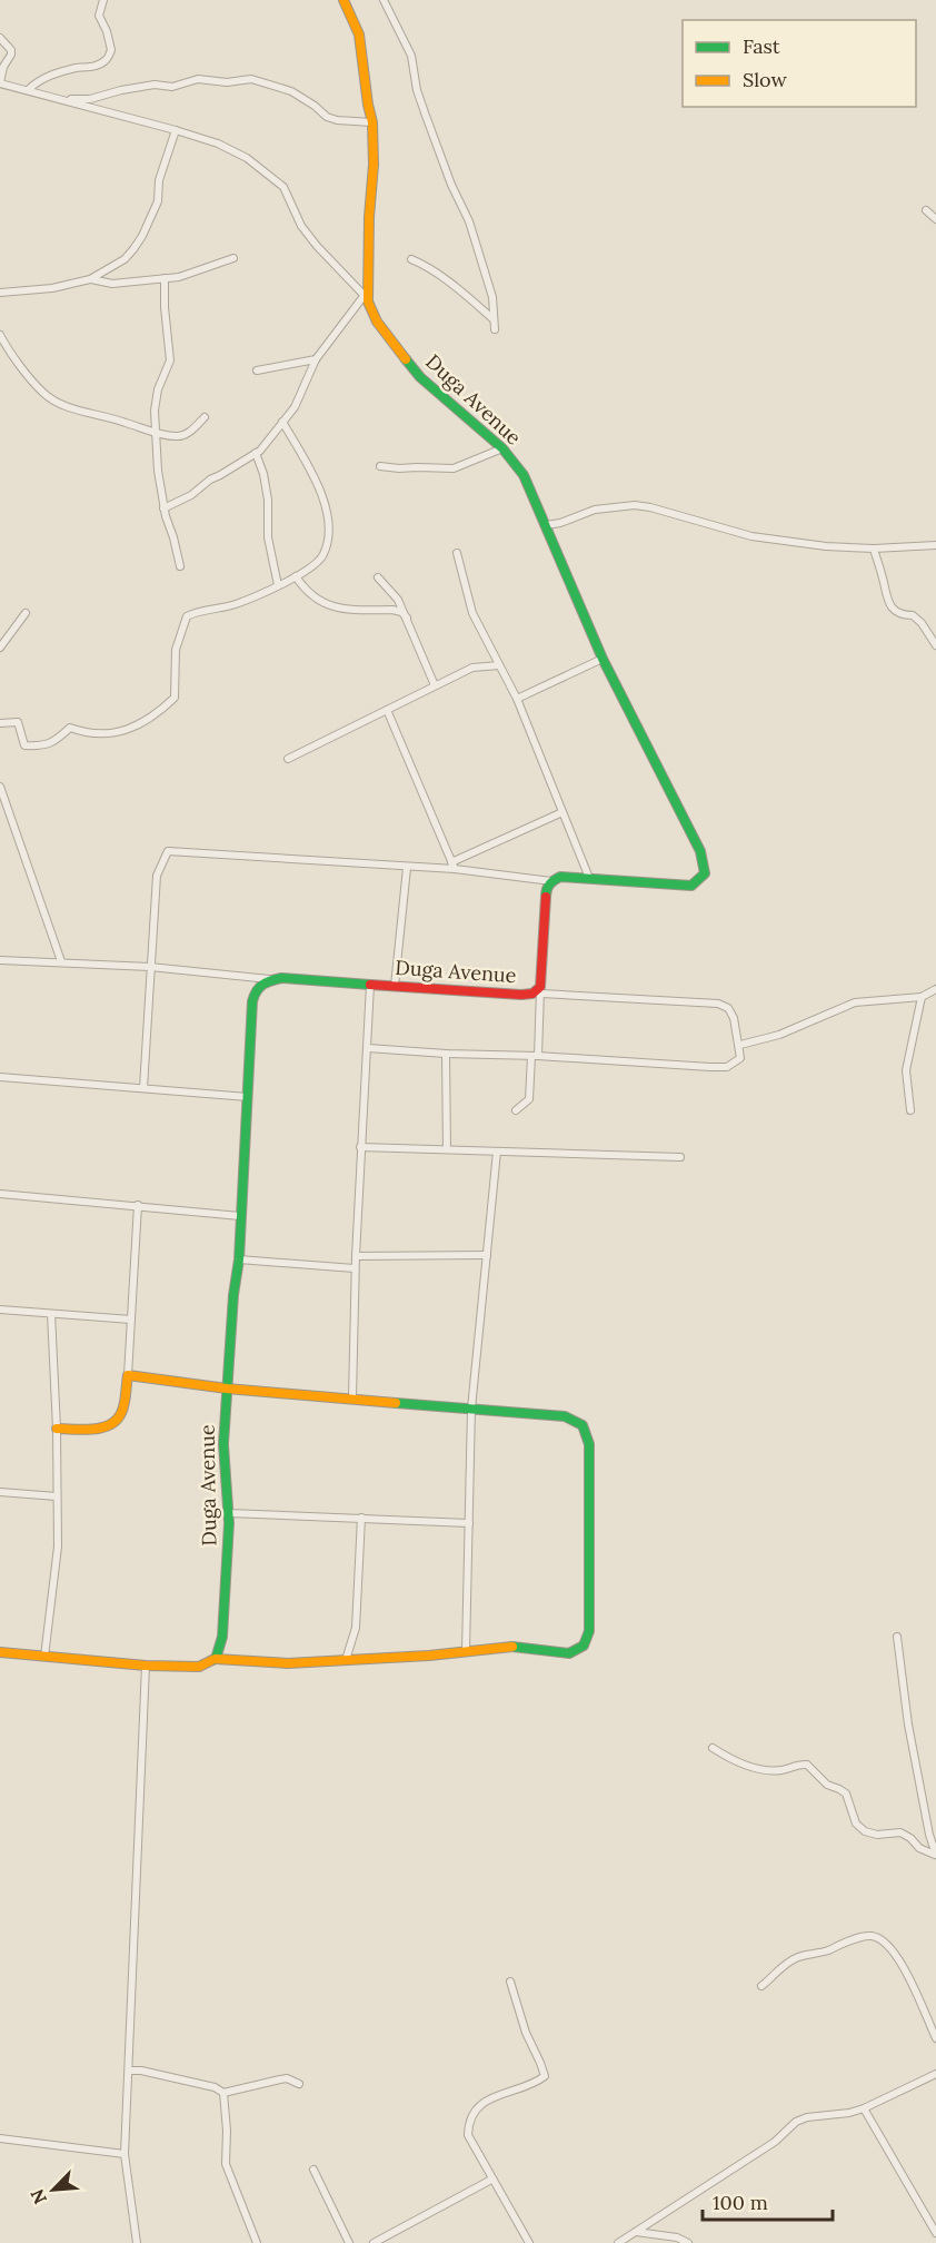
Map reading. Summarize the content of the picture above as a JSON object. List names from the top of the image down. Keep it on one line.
{"streets":{"street":["Duga Avenue"]},"legend":["Fast","Slow"],"scale_bar":"100 m","north":"bottom left"}
